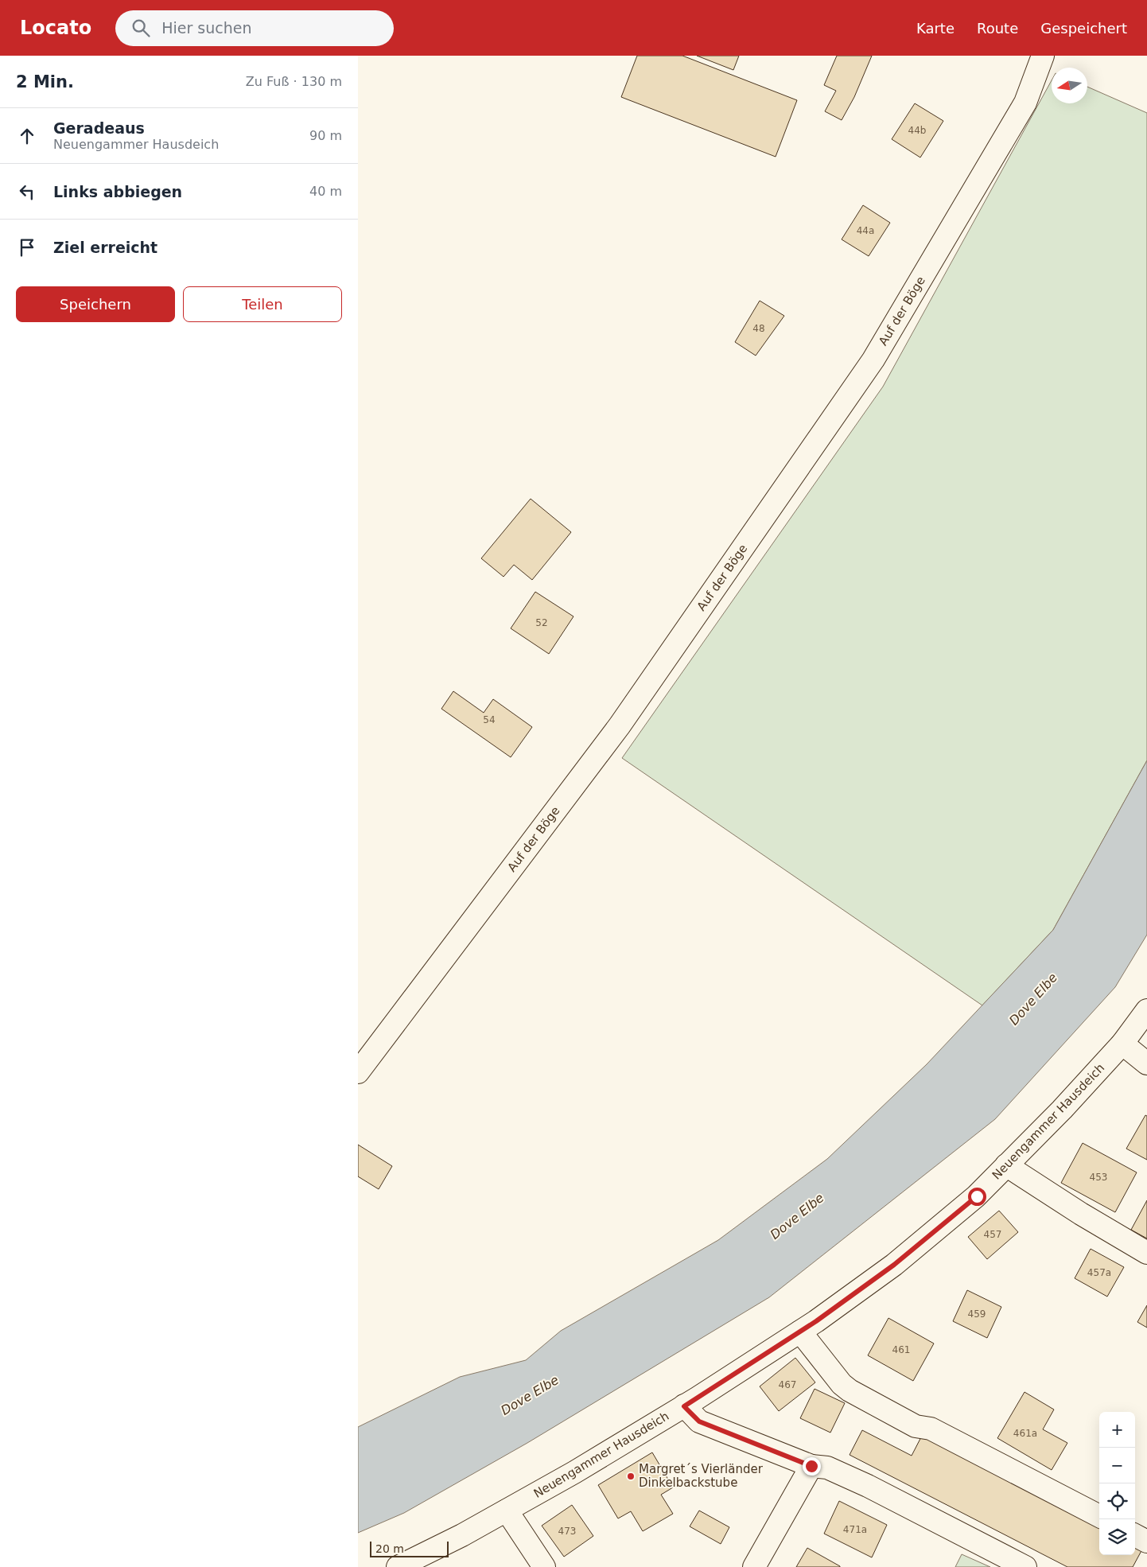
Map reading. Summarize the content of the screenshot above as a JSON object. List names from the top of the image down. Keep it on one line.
{"streets":{"street":["Auf der Böge","Neuengammer Hausdeich"]},"water":["Dove Elbe"],"places":["Margret´s Vierländer Dinkelbackstube"],"house_numbers":["44b","44a","48","52","54","453","457","457a","459","461","467","461a","471a","473"],"scale_bar":"20 m","north":"left","page":{"header":"Locato","search":"Hier suchen","nav":["Karte","Route","Gespeichert"],"heading":["2 Min.","Zu Fuß · 130 m"],"list":[["Geradeaus","Neuengammer Hausdeich","90 m"],["Links abbiegen","40 m"],"Ziel erreicht"],"buttons":["Speichern","Teilen"],"map_buttons":["+","−"],"scale":"20 m"}}
